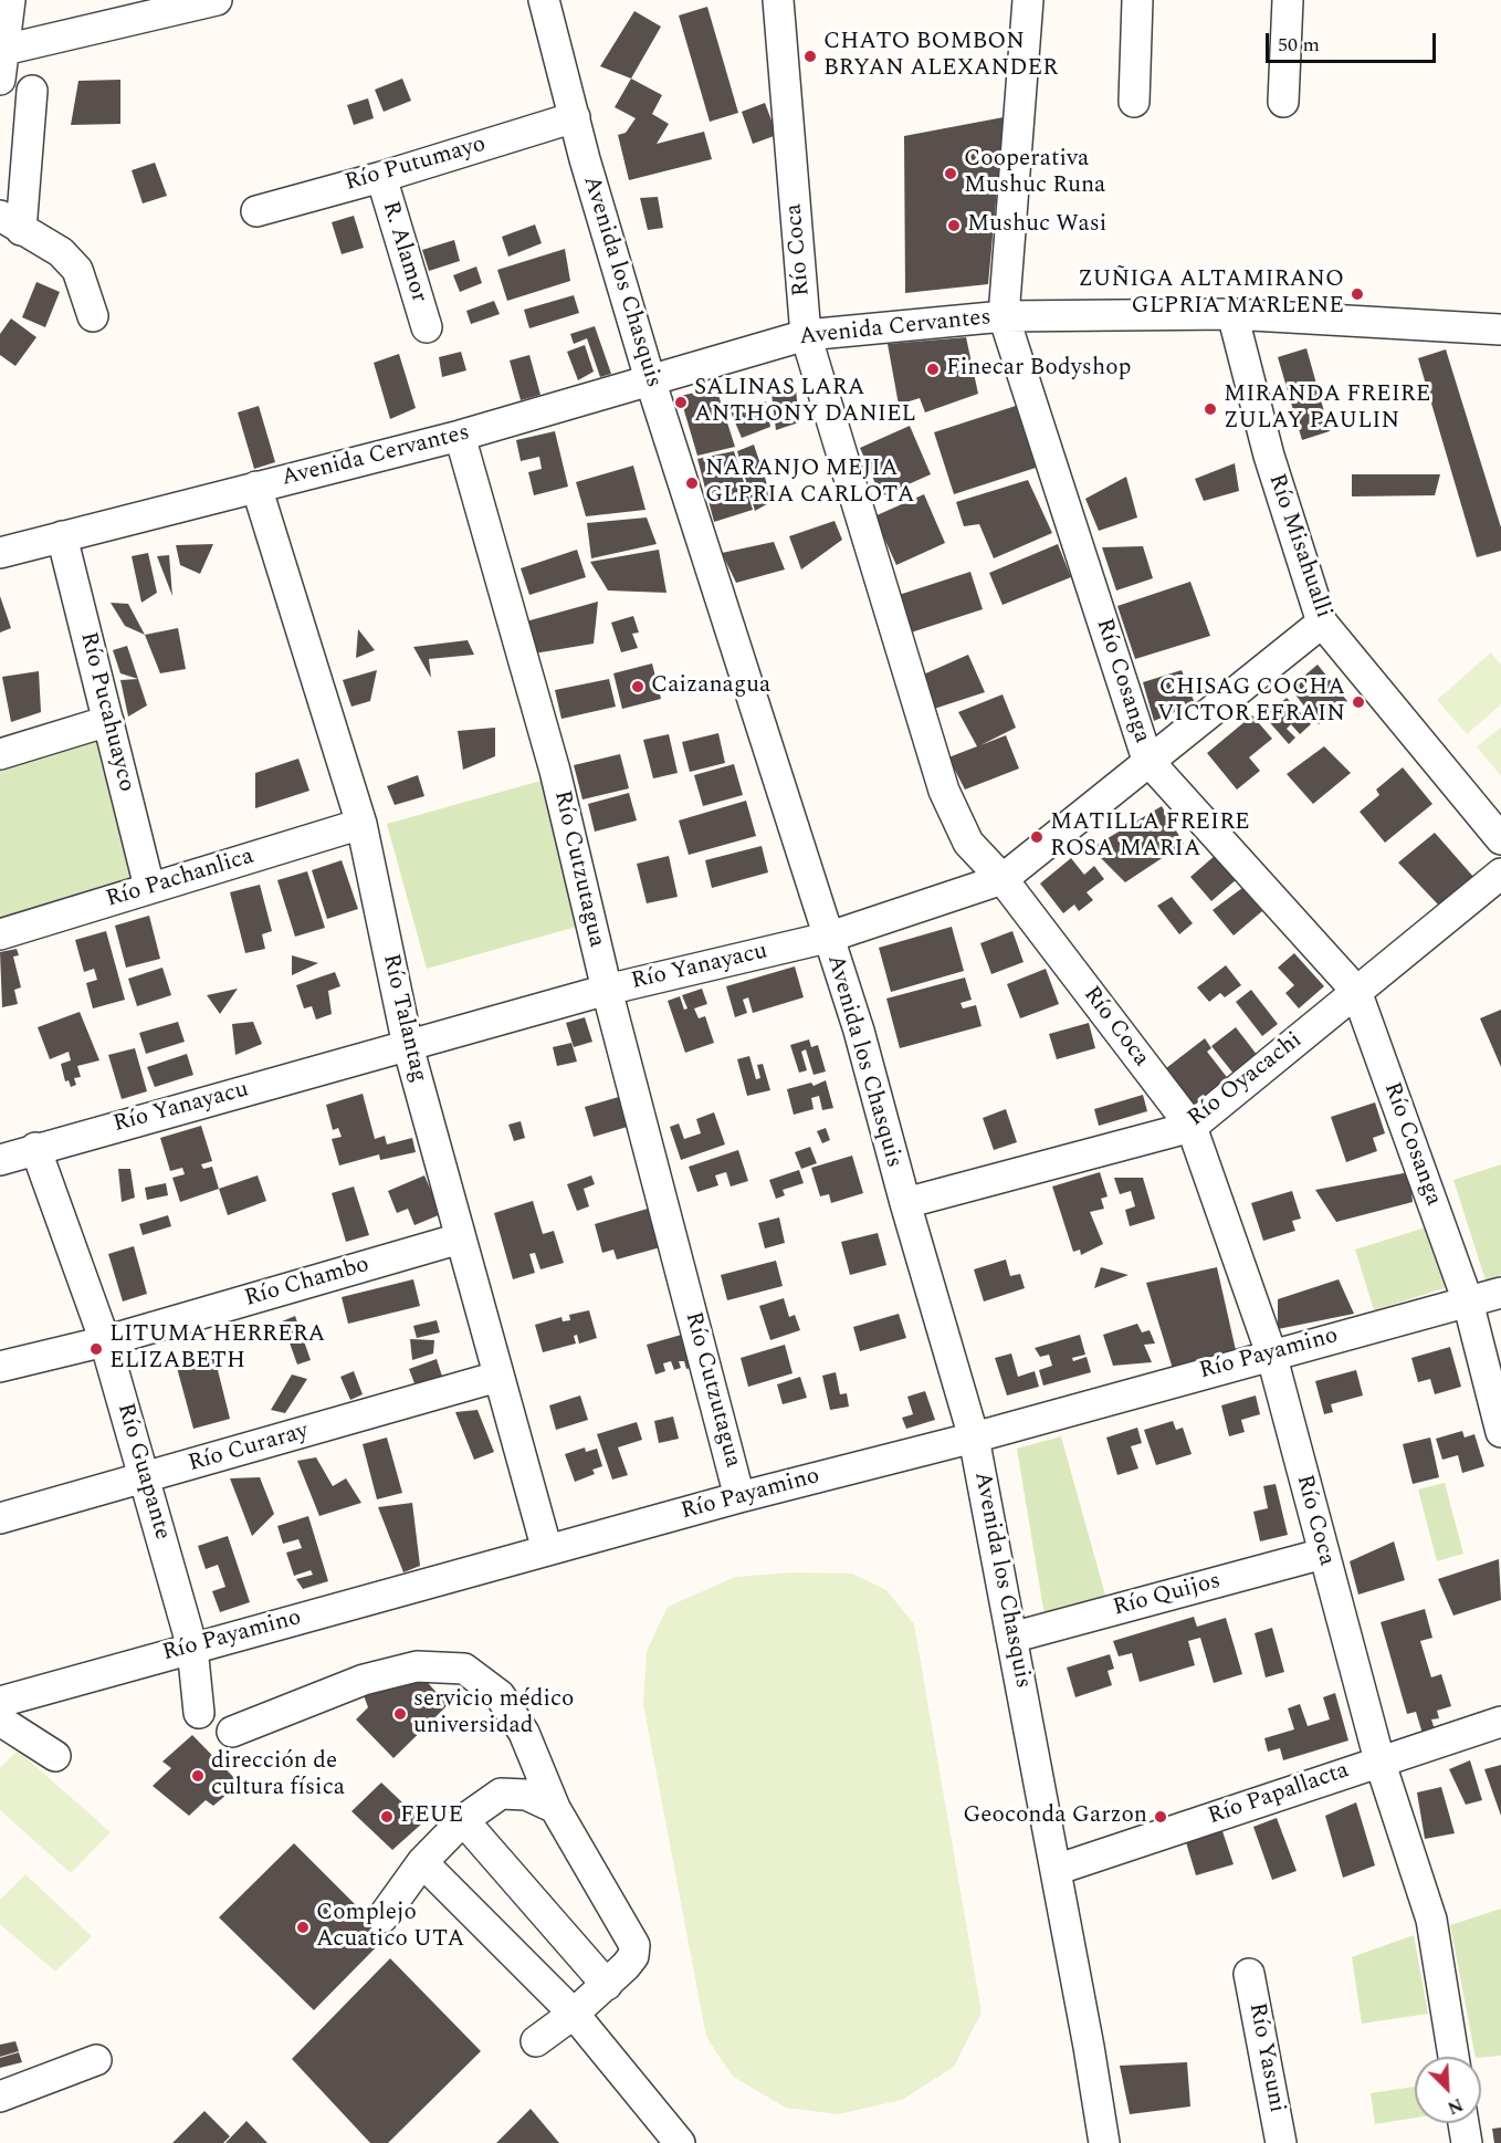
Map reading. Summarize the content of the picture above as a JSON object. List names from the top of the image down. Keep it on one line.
{"streets":{"street":["Río Putumayo","Río Coca","R. Alamor","Avenida los Chasquis","Avenida Cervantes","Río Misahualli","Río Cosanga","Río Pucahuayco","Río Cutzutagua","Río Pachanlica","Río Yanayacu","Río Talantag","Río Oyacachi","Río Chambo","Río Payamino","Río Curaray","Río Guapante","Río Quijos","Río Papallacta","Río Yasuni"]},"crossings":[["Río Putumayo","R. Alamor"],["Río Putumayo","Avenida los Chasquis"],["Río Coca","Avenida Cervantes"],["Río Coca","Río Yanayacu"],["Río Coca","Río Oyacachi"],["Río Coca","Río Payamino"],["Río Coca","Río Quijos"],["Río Coca","Río Papallacta"],["Avenida los Chasquis","Avenida Cervantes"],["Avenida los Chasquis","Río Yanayacu"],["Avenida los Chasquis","Río Oyacachi"],["Avenida los Chasquis","Río Payamino"],["Avenida los Chasquis","Río Quijos"],["Avenida los Chasquis","Río Papallacta"],["Avenida Cervantes","Río Misahualli"],["Avenida Cervantes","Río Cosanga"],["Avenida Cervantes","Río Pucahuayco"],["Avenida Cervantes","Río Cutzutagua"],["Avenida Cervantes","Río Talantag"],["Río Misahualli","Río Yanayacu"],["Río Cosanga","Río Yanayacu"],["Río Cosanga","Río Oyacachi"],["Río Cosanga","Río Payamino"],["Río Pucahuayco","Río Pachanlica"],["Río Cutzutagua","Río Yanayacu"],["Río Cutzutagua","Río Payamino"],["Río Pachanlica","Río Talantag"],["Río Yanayacu","Río Talantag"],["Río Yanayacu","Río Guapante"],["Río Talantag","Río Chambo"],["Río Talantag","Río Payamino"],["Río Talantag","Río Curaray"],["Río Chambo","Río Guapante"],["Río Payamino","Río Guapante"],["Río Curaray","Río Guapante"]],"places":["CHATO BOMBON BRYAN ALEXANDER","Cooperativa Mushuc Runa","Mushuc Wasi","ZUÑIGA ALTAMIRANO GLPRIA MARLENE","Finecar Bodyshop","SALINAS LARA ANTHONY DANIEL","MIRANDA FREIRE ZULAY PAULIN","NARANJO MEJIA GLPRIA CARLOTA","Caizanagua","CHISAG COCHA VICTOR EFRAIN","MATILLA FREIRE ROSA MARIA","LITUMA HERRERA ELIZABETH","servicio médico universidad","dirección de cultura física","FEUE","Geoconda Garzon","Complejo Acuatico UTA"],"scale_bar":"50 m","north":"bottom right"}
